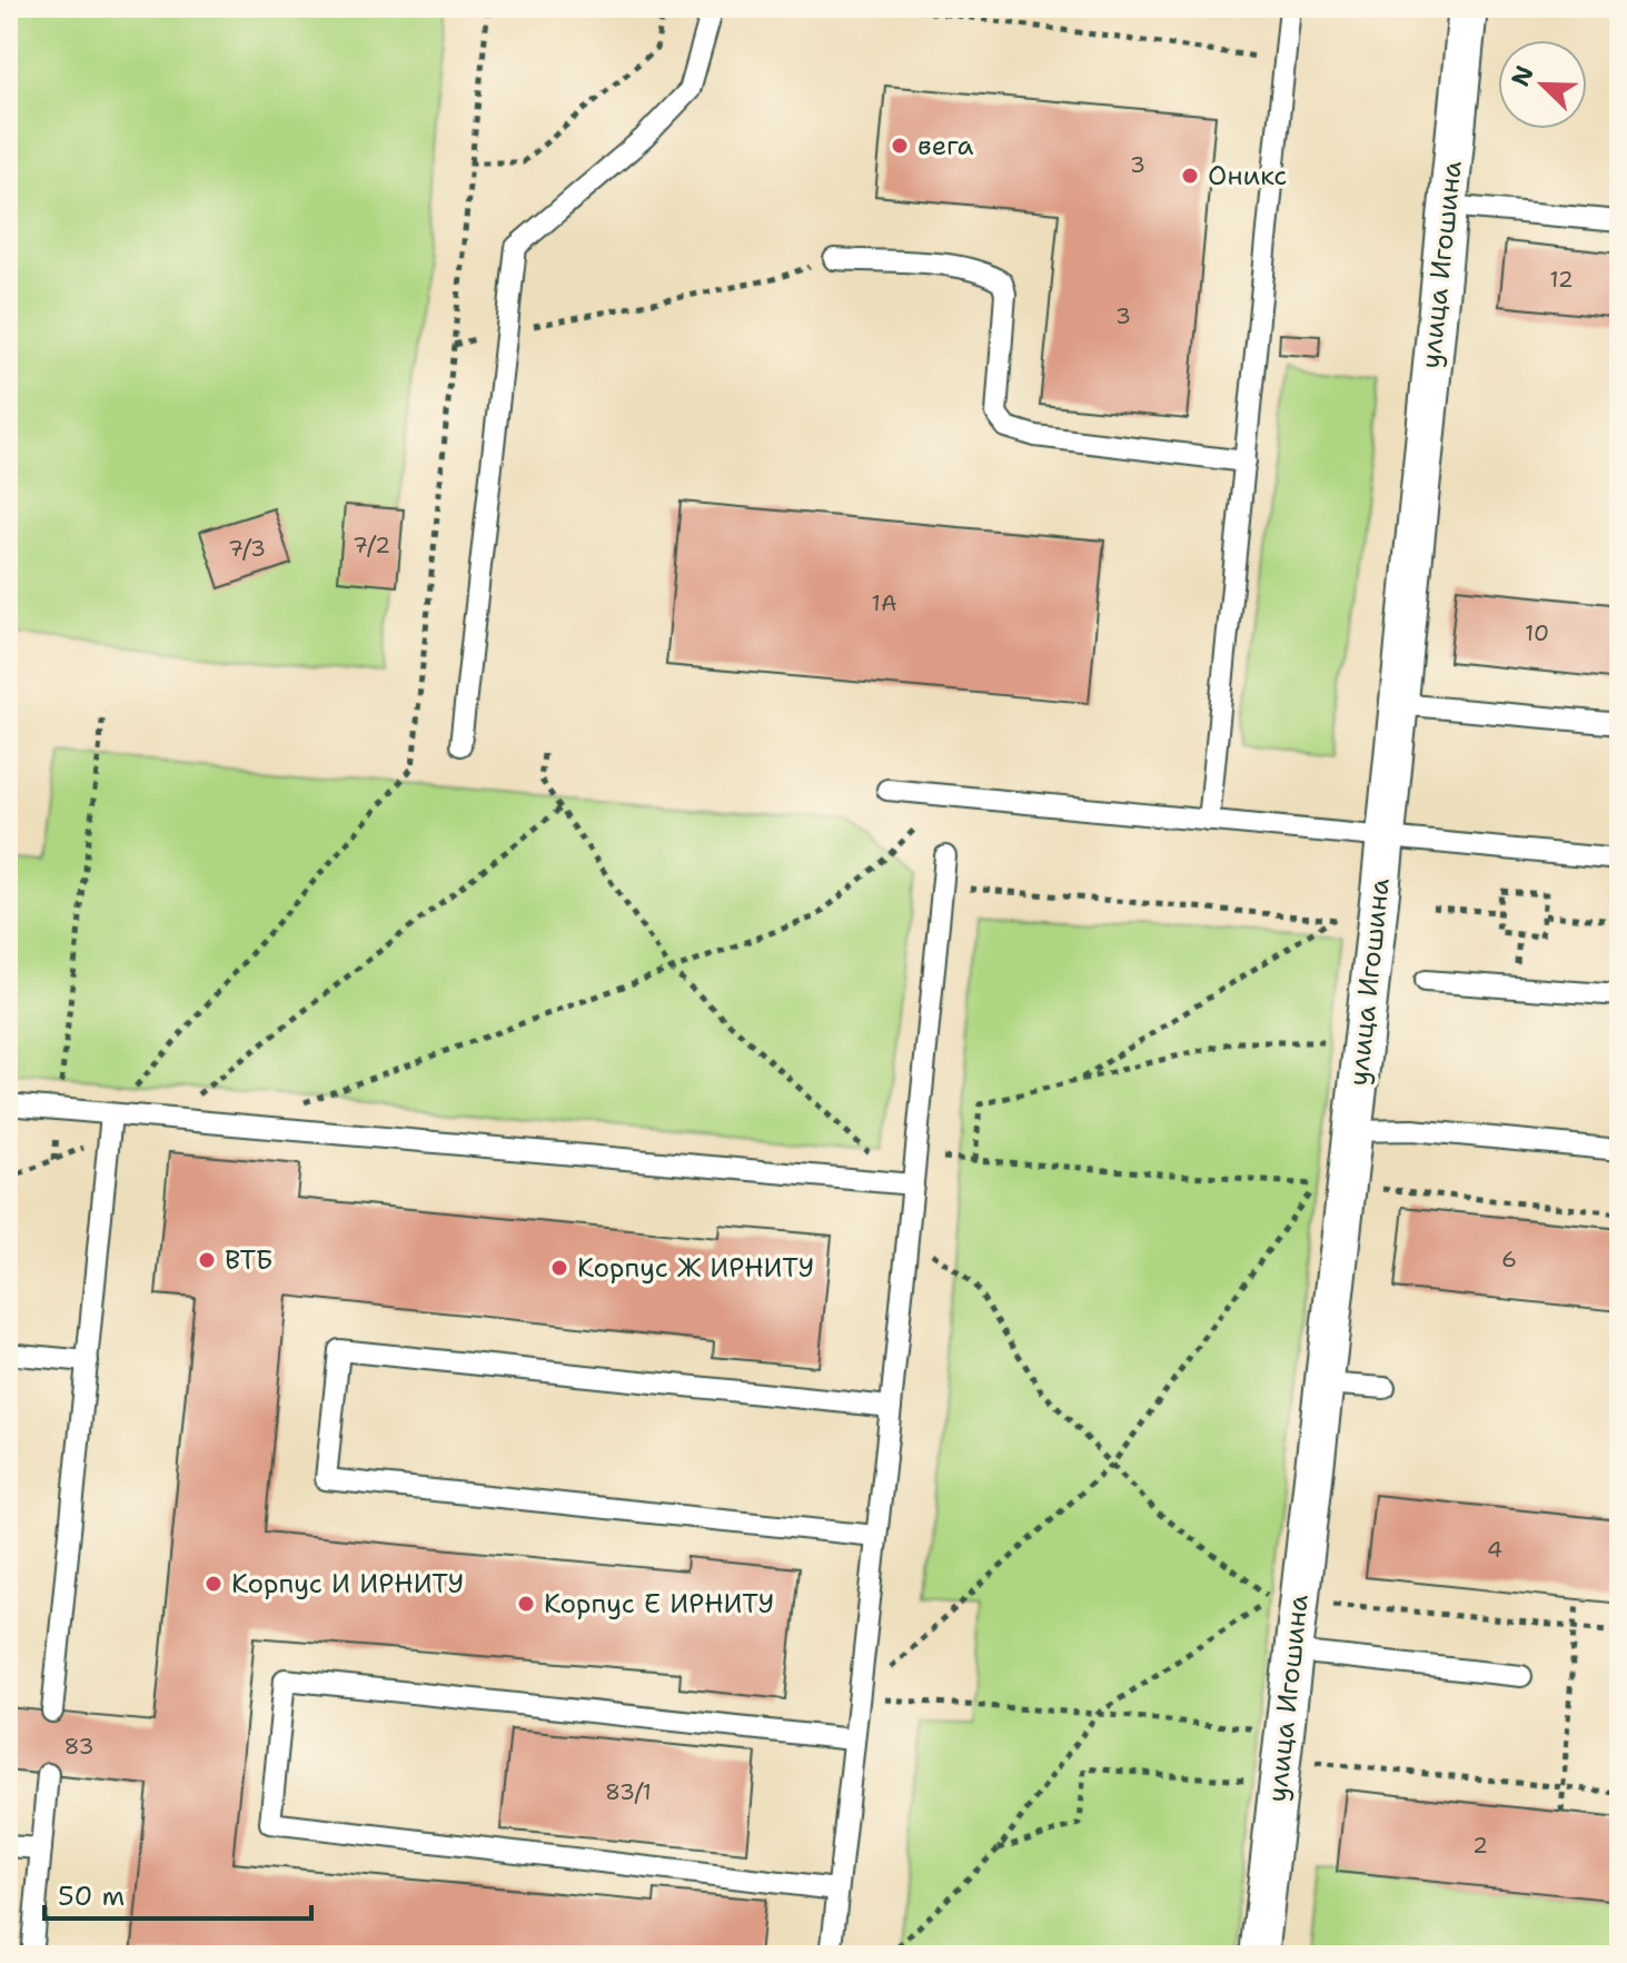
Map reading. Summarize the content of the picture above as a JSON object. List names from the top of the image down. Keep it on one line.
{"streets":{"street":["улица Игошина"]},"places":["вега","Оникс","ВТБ","Корпус Ж ИРНИТУ","Корпус И ИРНИТУ","Корпус Е ИРНИТУ"],"house_numbers":["3","12","3","7/2","7/3","1А","10","6","4","83","83/1","2"],"scale_bar":"50 m","north":"top left"}
